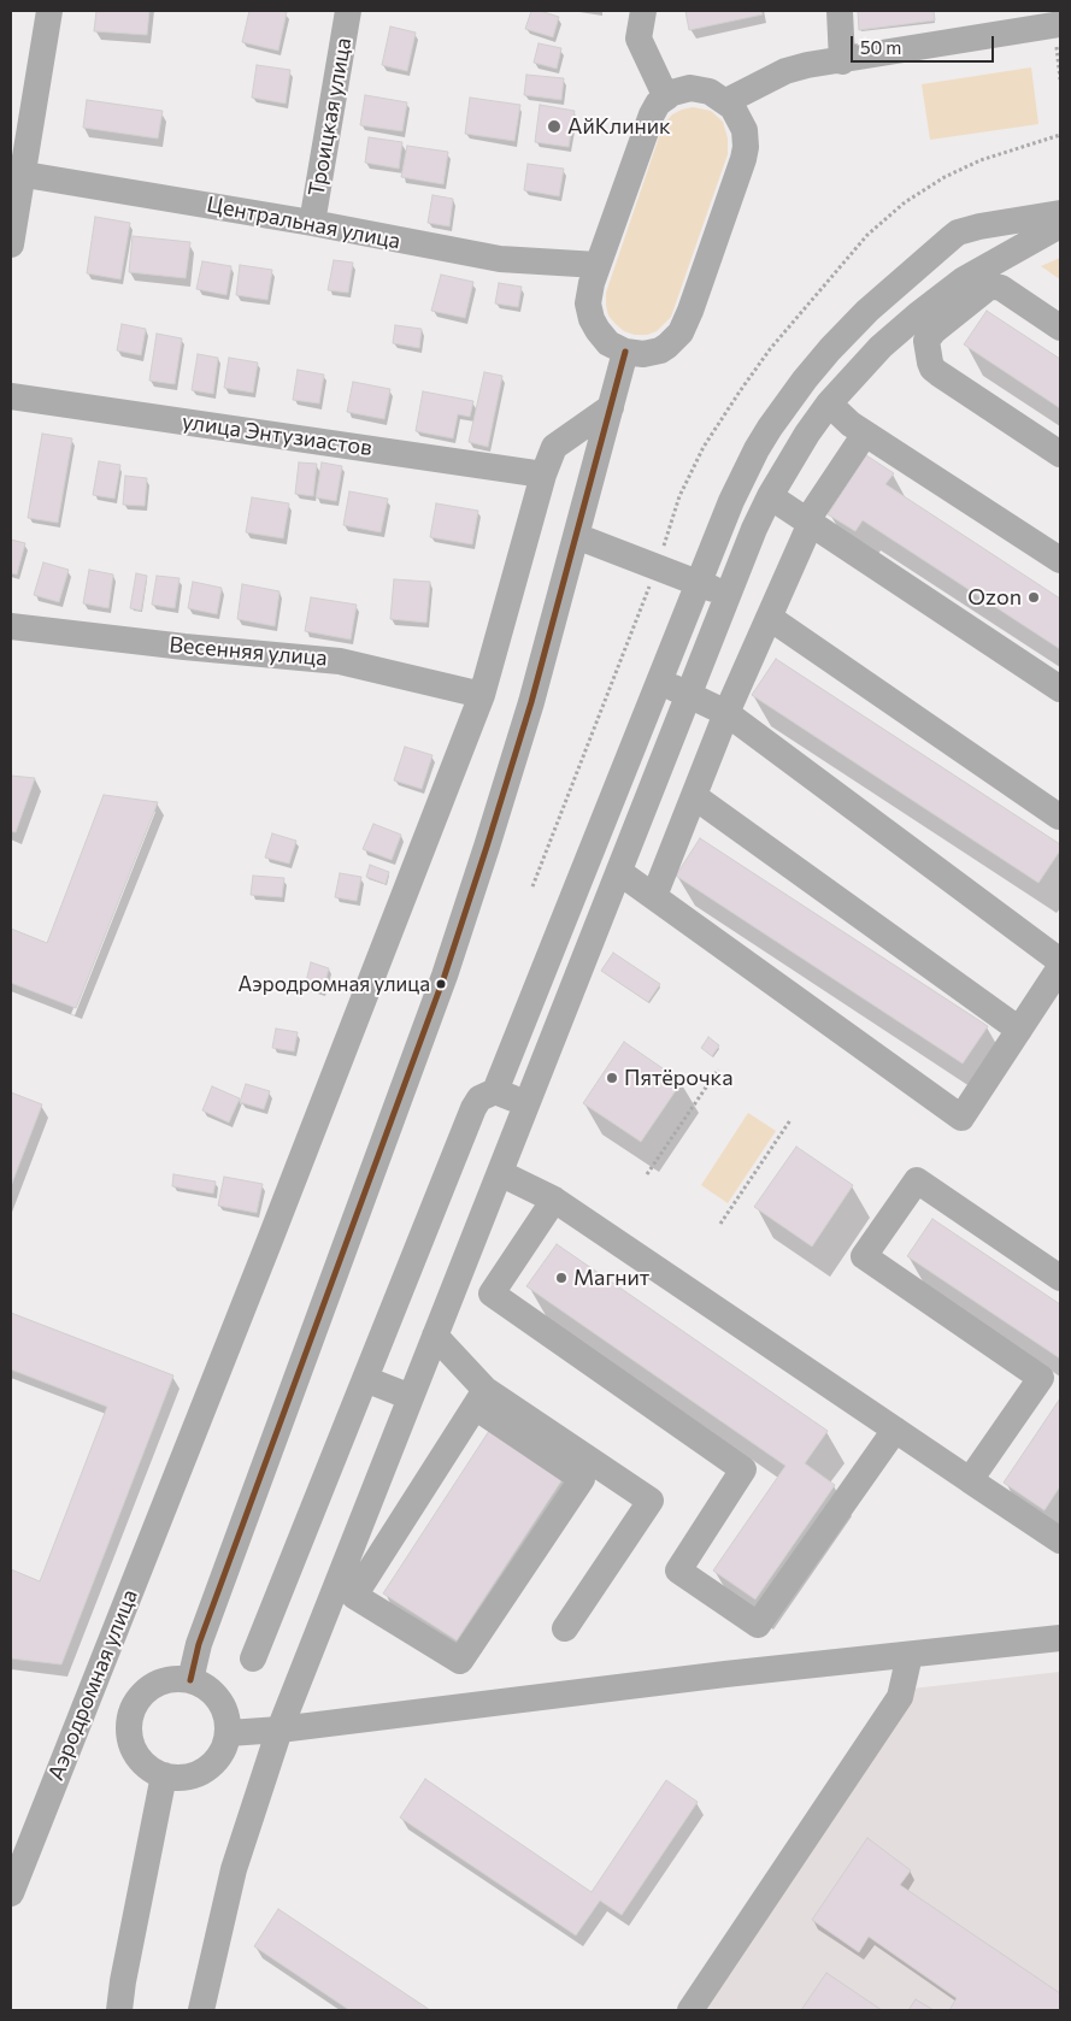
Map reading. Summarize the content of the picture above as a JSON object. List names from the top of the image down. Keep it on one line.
{"streets":{"street":["Троицкая улица","Центральная улица","улица Энтузиастов","Весенняя улица","Аэродромная улица"]},"crossings":[["Троицкая улица","Центральная улица"],["Весенняя улица","Аэродромная улица"]],"places":["АйКлиник","Ozon","Аэродромная улица","Пятёрочка","Магнит"],"scale_bar":"50 m"}
